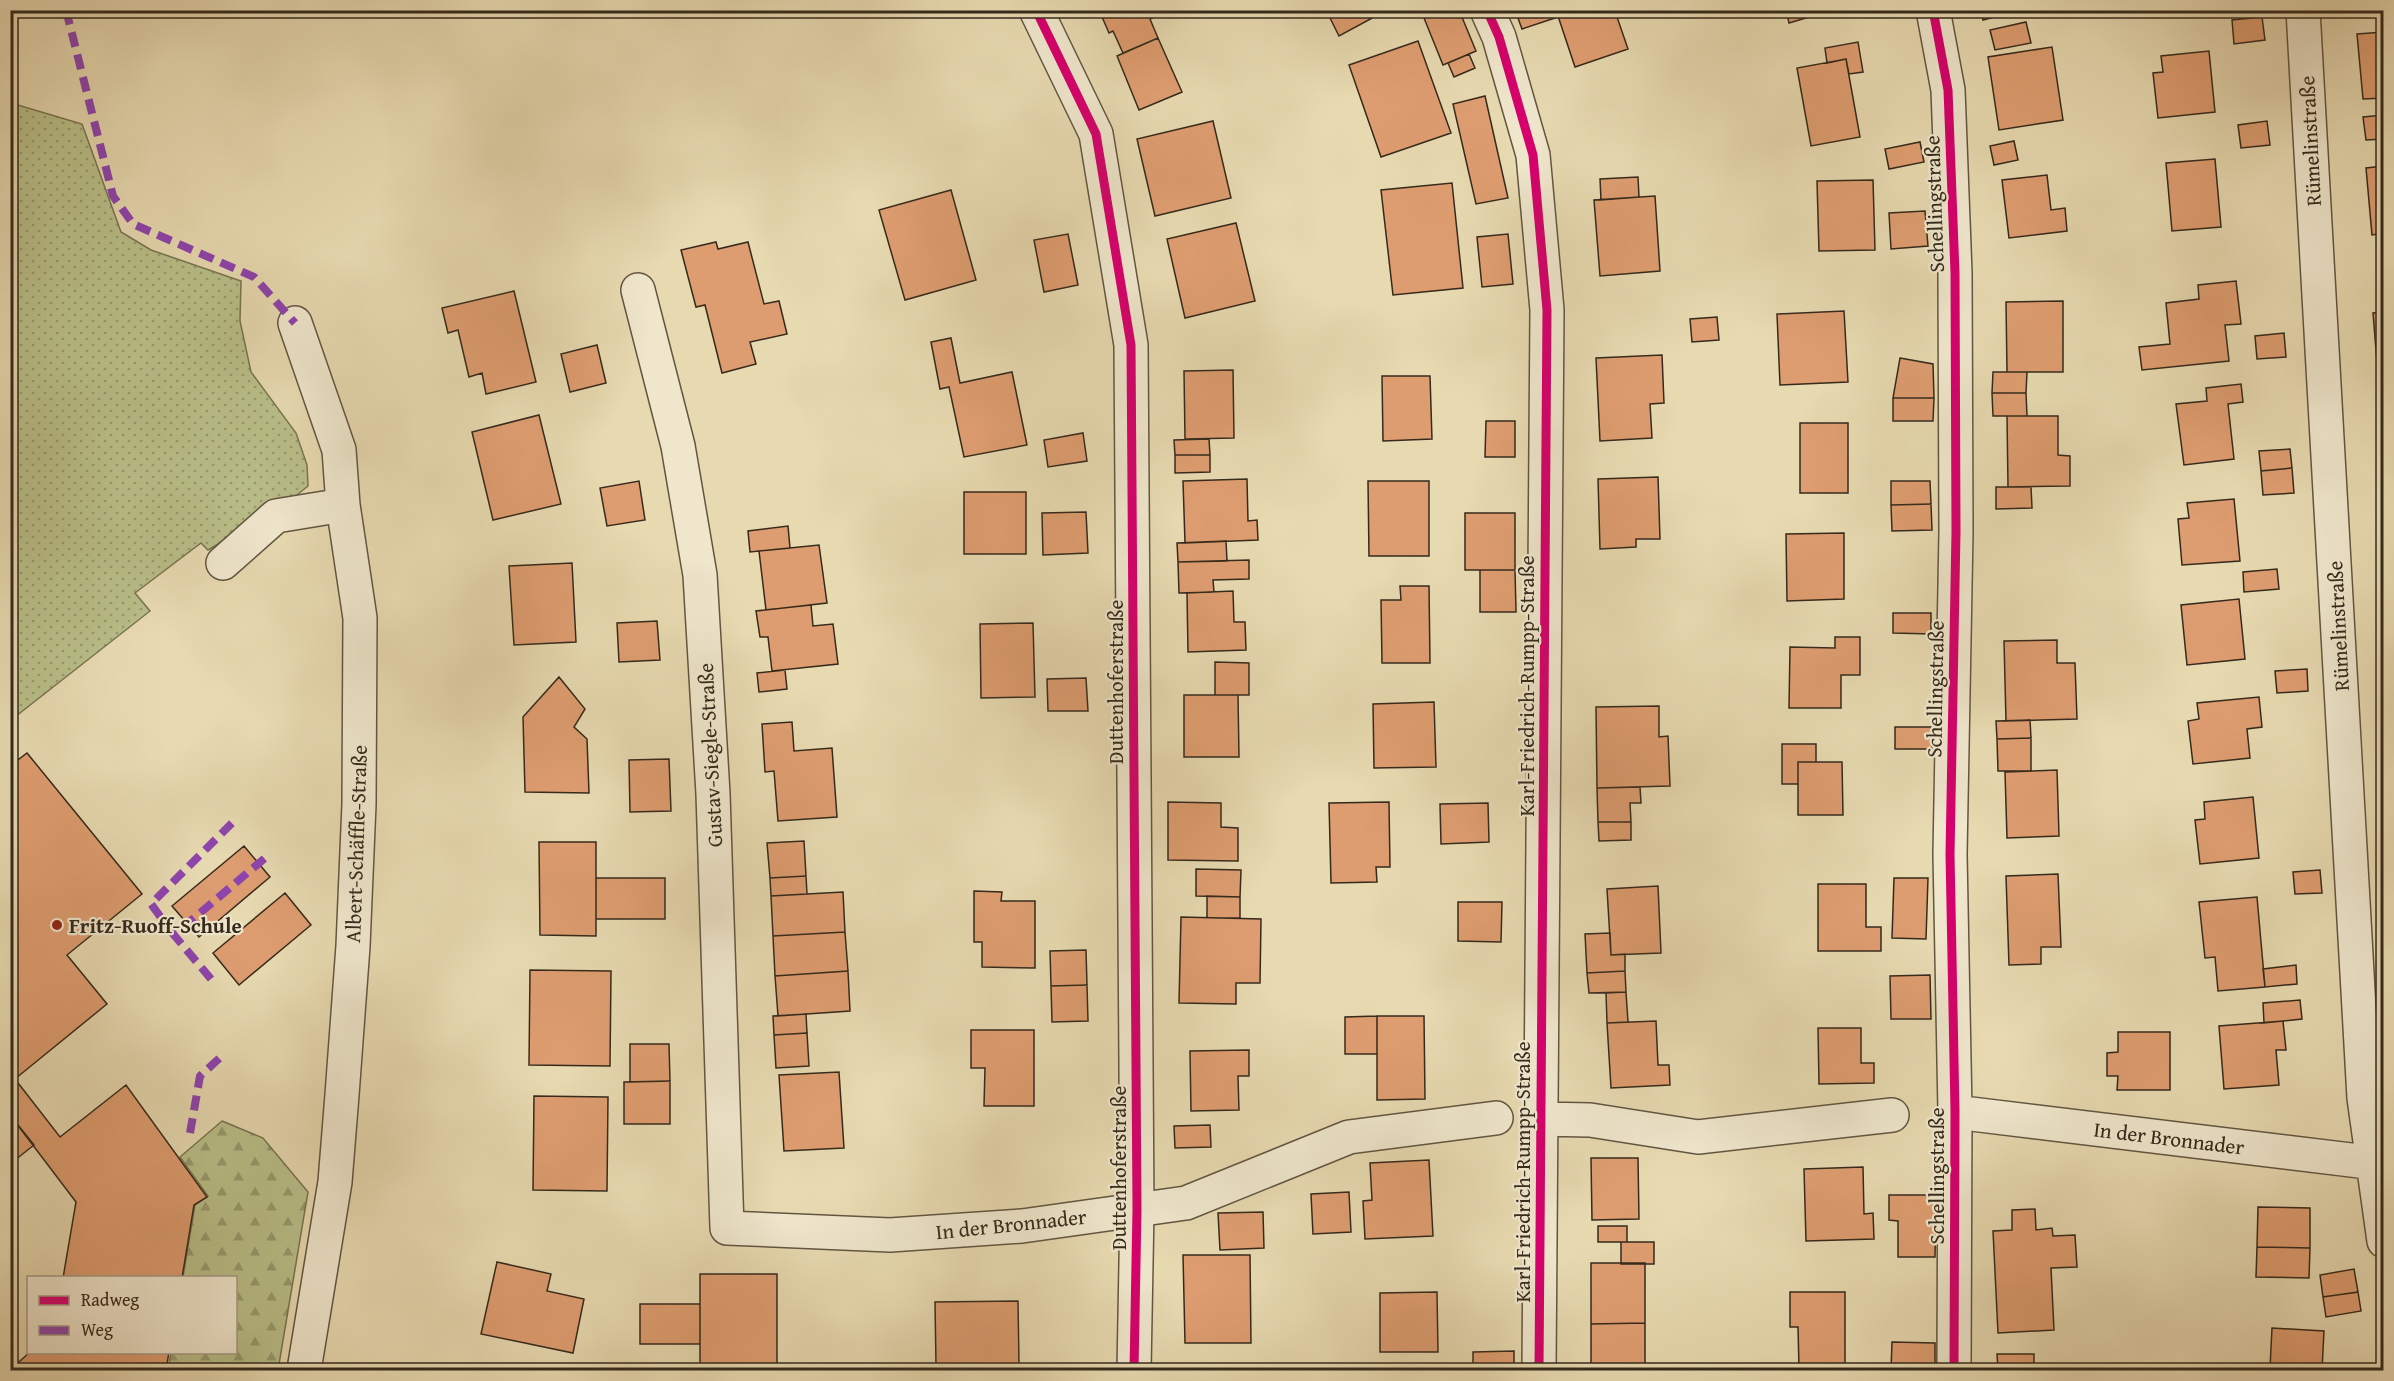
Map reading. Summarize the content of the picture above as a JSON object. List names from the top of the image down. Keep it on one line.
{"streets":{"street":["Rümelinstraße","Schellingstraße","Duttenhoferstraße","Karl-Friedrich-Rumpp-Straße","Gustav-Siegle-Straße","Albert-Schäffle-Straße","In der Bronnader"]},"crossings":[["Rümelinstraße","In der Bronnader"],["Schellingstraße","In der Bronnader"],["Duttenhoferstraße","In der Bronnader"],["Gustav-Siegle-Straße","In der Bronnader"]],"places":["Fritz-Ruoff-Schule"],"legend":["Radweg","Weg"]}
